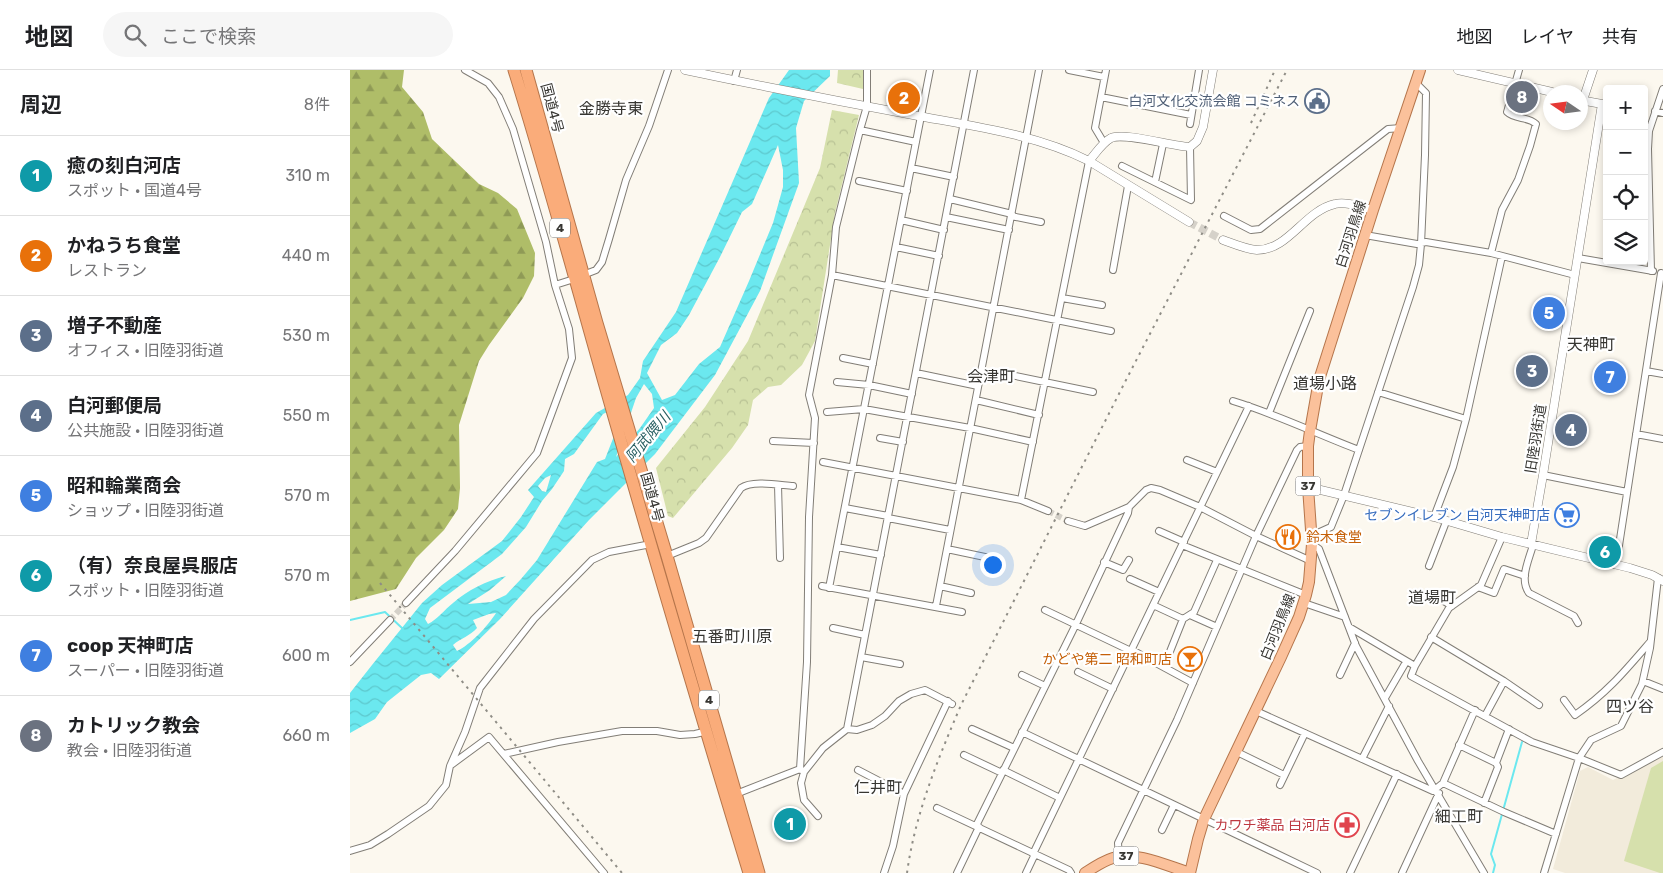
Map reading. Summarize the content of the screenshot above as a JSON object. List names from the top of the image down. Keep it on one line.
{"streets":{"highway":["国道4号","4"],"main road":["白河羽鳥線","37"],"street":["旧陸羽街道"]},"districts":["金勝寺東","天神町","会津町","道場小路","道場町","五番町川原","四ツ谷","仁井町","細工町"],"water":["阿武隈川"],"places":{"public building":["白河文化交流会館 コミネス"],"supermarket":["セブンイレブン 白河天神町店"],"restaurant":["鈴木食堂"],"bar":["かどや第二 昭和町店"],"pharmacy":["カワチ薬品 白河店"]},"north":"left","page":{"header":"地図","search":"ここで検索","nav":["地図","レイヤ","共有"],"heading":["周辺","8件"],"pins":["8","2","5","3","7","4","6","1"],"map_buttons":["+","−"],"list":[{"mark":"1","name":"癒の刻白河店","note":"スポット · 国道4号","value":"310 m"},{"mark":"2","name":"かねうち食堂","note":"レストラン","value":"440 m"},{"mark":"3","name":"増子不動産","note":"オフィス · 旧陸羽街道","value":"530 m"},{"mark":"4","name":"白河郵便局","note":"公共施設 · 旧陸羽街道","value":"550 m"},{"mark":"5","name":"昭和輪業商会","note":"ショップ · 旧陸羽街道","value":"570 m"},{"mark":"6","name":"（有）奈良屋呉服店","note":"スポット · 旧陸羽街道","value":"570 m"},{"mark":"7","name":"coop 天神町店","note":"スーパー · 旧陸羽街道","value":"600 m"},{"mark":"8","name":"カトリック教会","note":"教会 · 旧陸羽街道","value":"660 m"}]}}
